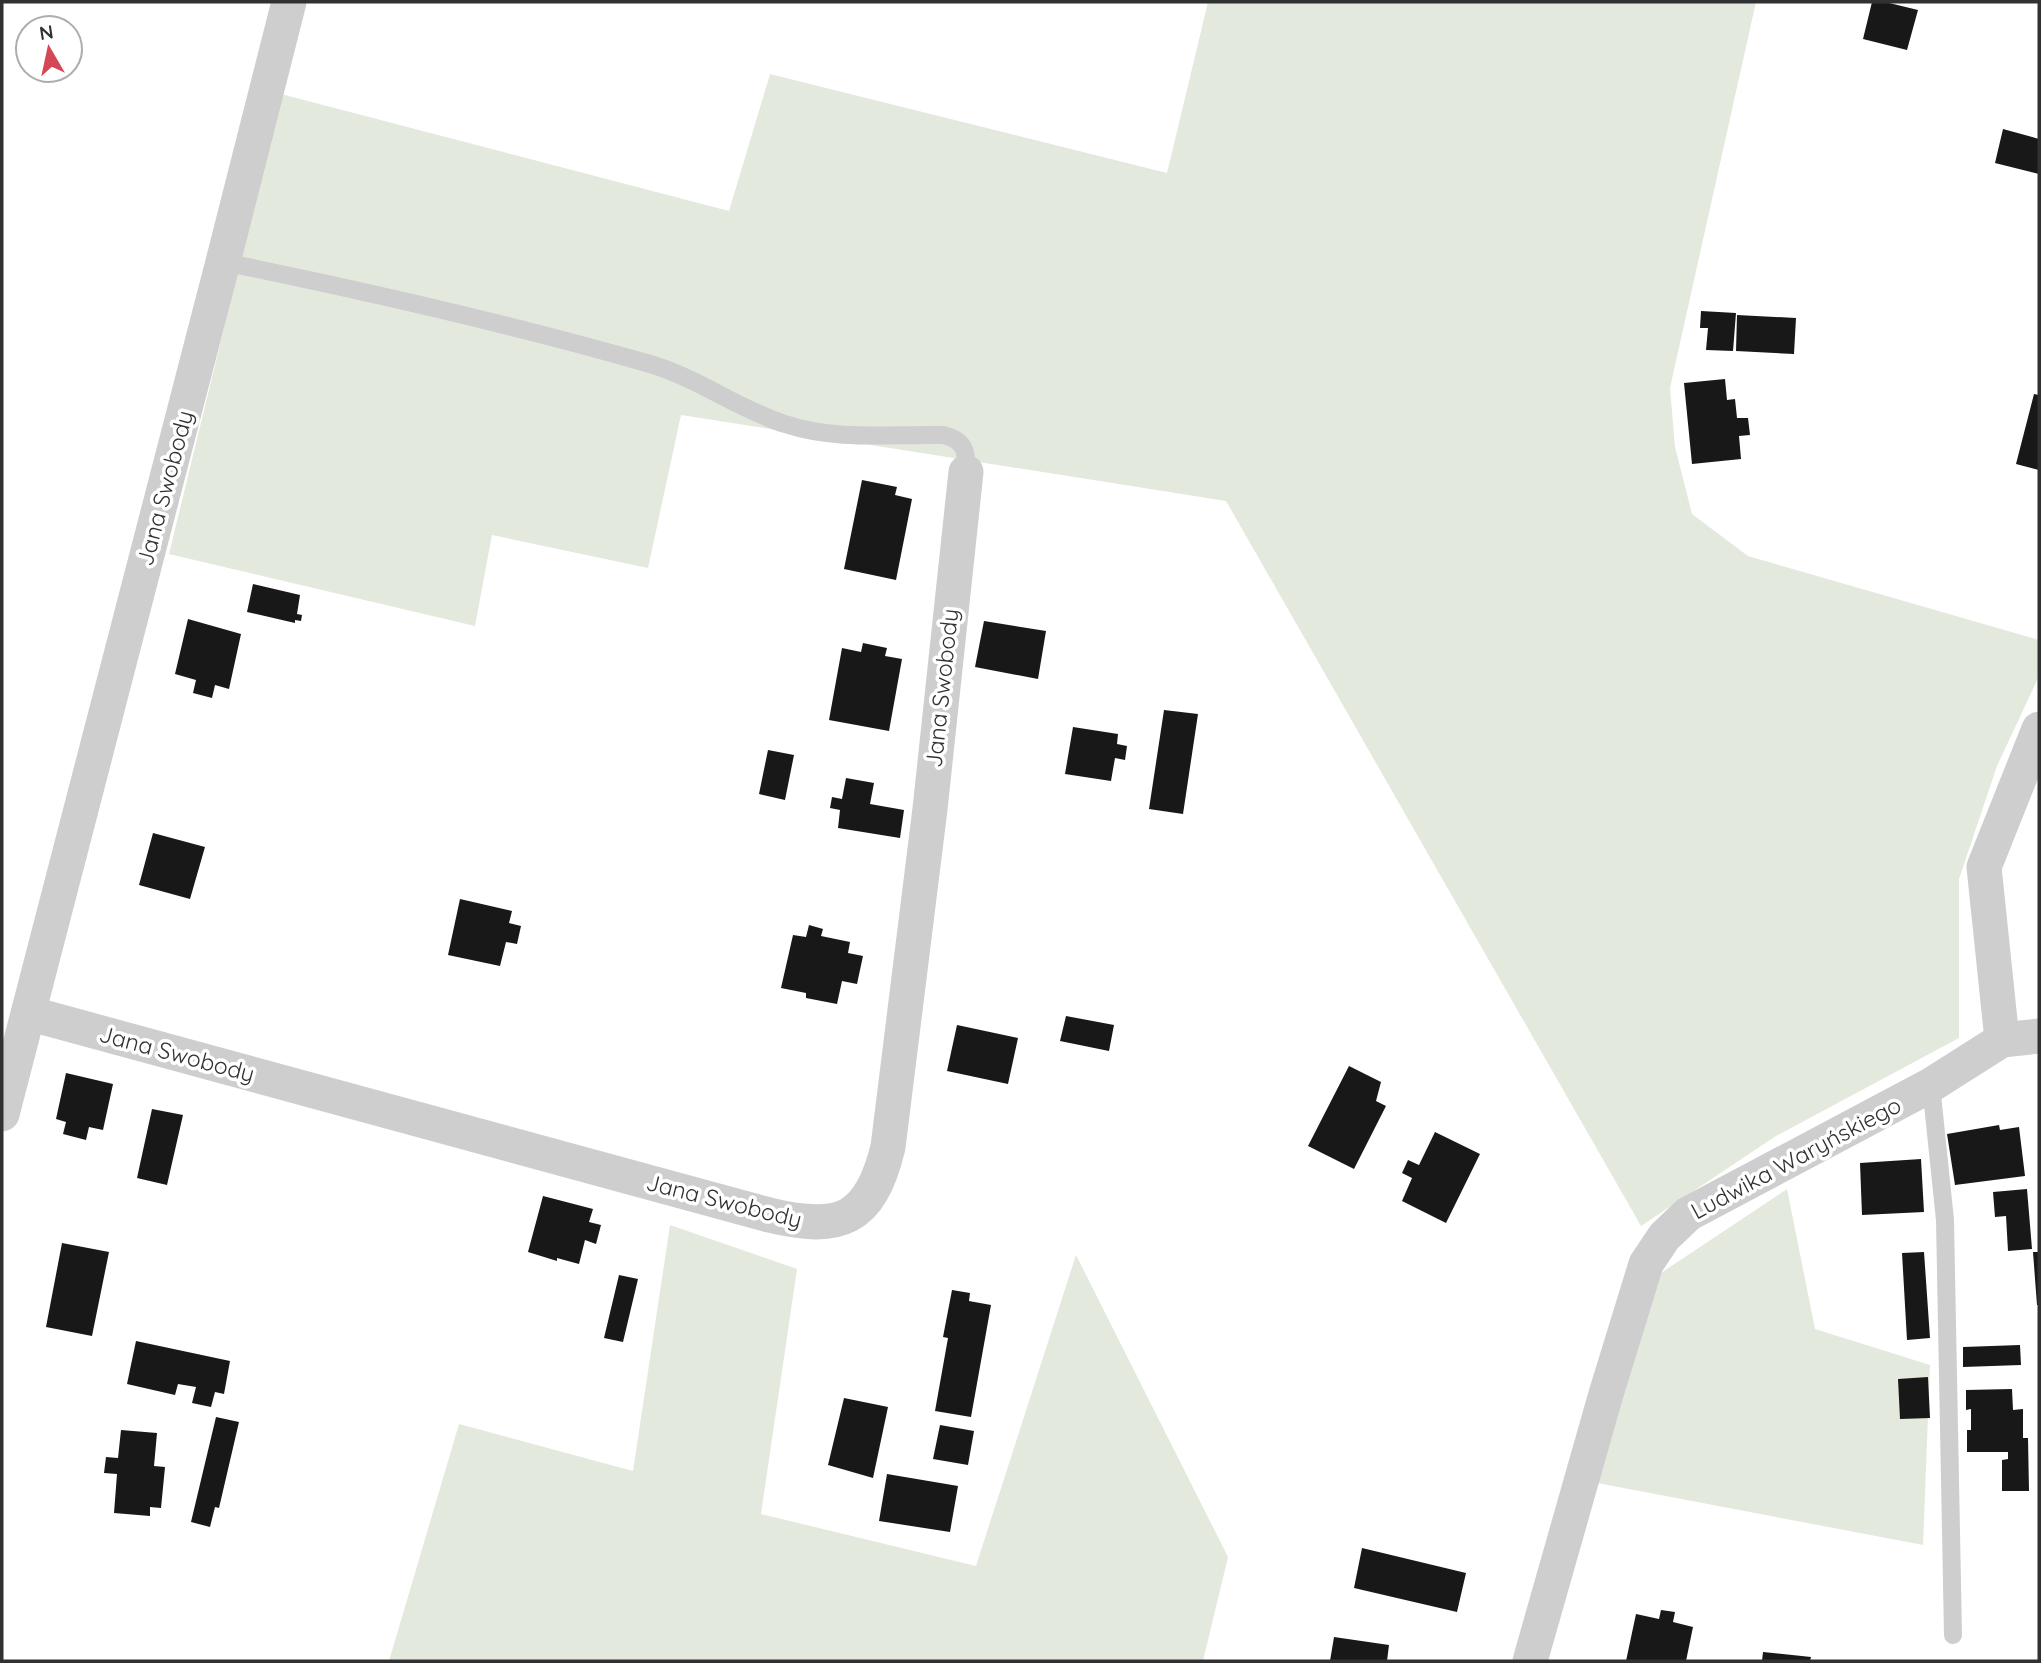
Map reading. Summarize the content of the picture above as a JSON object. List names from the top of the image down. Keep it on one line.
{"streets":{"street":["Jana Swobody","Ludwika Waryńskiego"]},"north":"top"}
